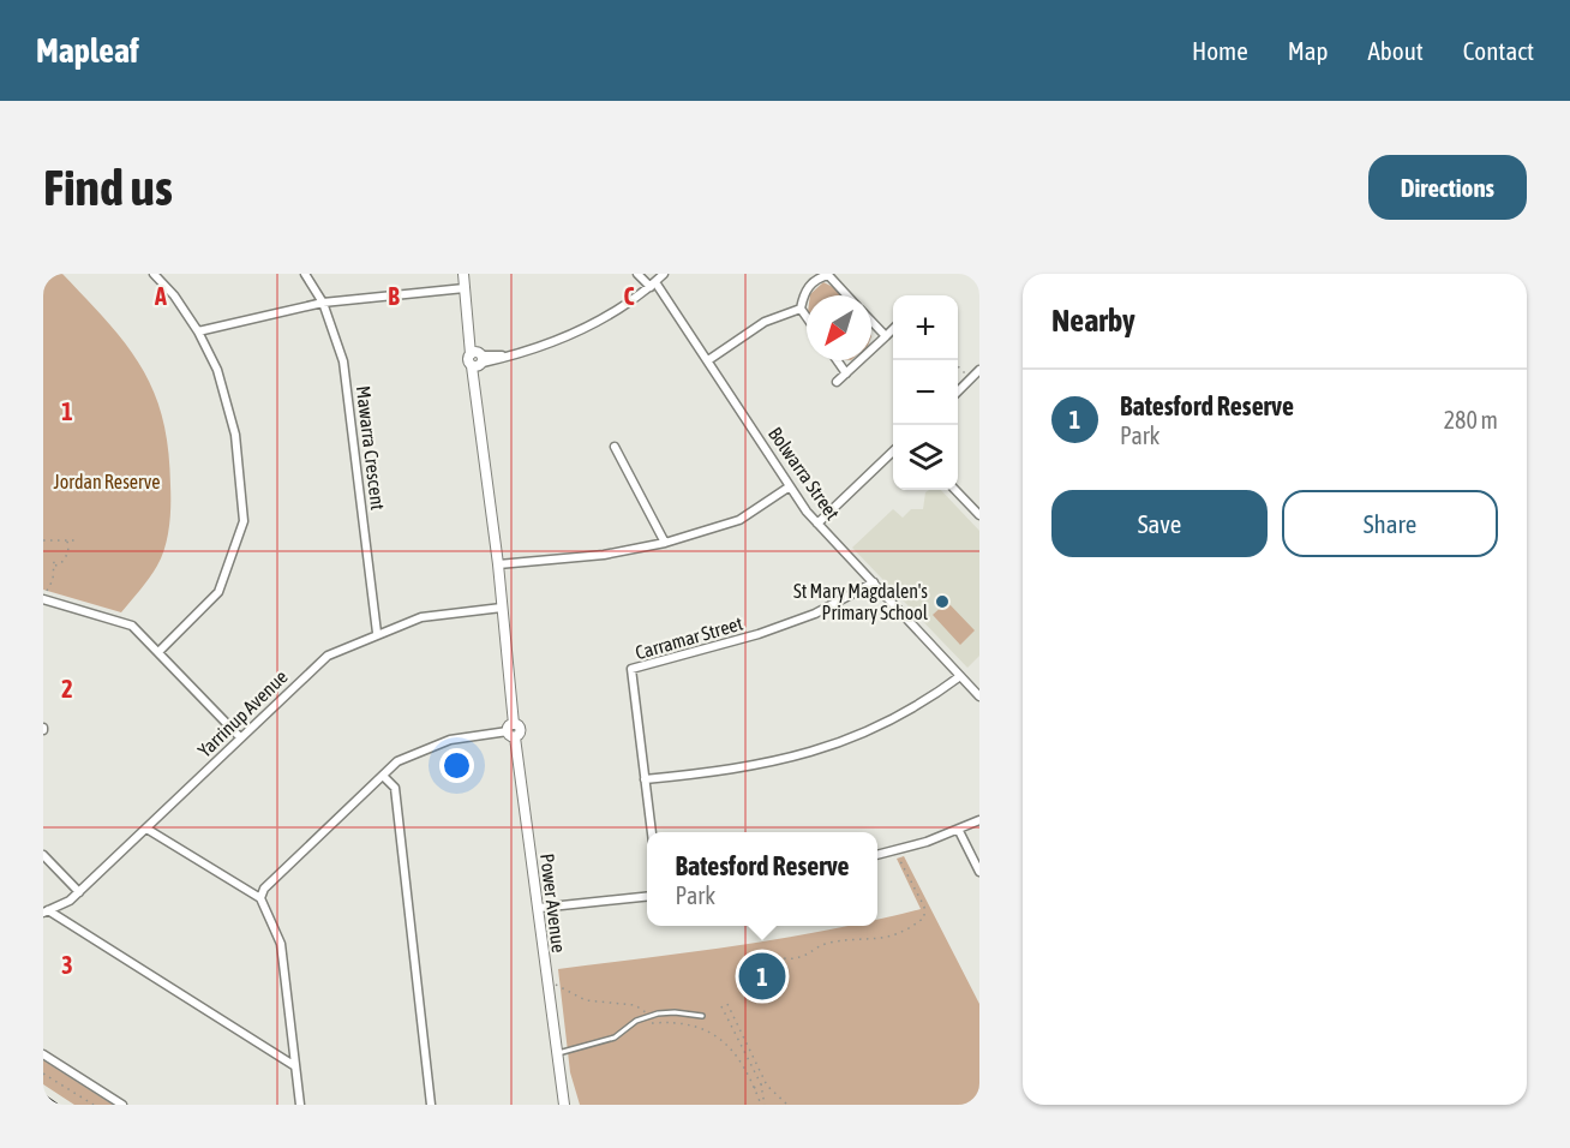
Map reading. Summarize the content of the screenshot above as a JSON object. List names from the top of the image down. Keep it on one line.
{"streets":{"street":["Mawarra Crescent","Bolwarra Street","Carramar Street","Yarrinup Avenue","Power Avenue"]},"crossings":[["Mawarra Crescent","Yarrinup Avenue"],["Bolwarra Street","Carramar Street"],["Yarrinup Avenue","Power Avenue"]],"parks":["Jordan Reserve"],"places":["St Mary Magdalen's Primary School"],"north":"bottom left","page":{"header":"Mapleaf","nav":["Home","Map","About","Contact"],"buttons":["Directions",["Save","Share"]],"title":"Find us","heading":"Nearby","map_buttons":["+","−"],"list":[{"mark":"1","name":"Batesford Reserve","note":"Park","value":"280 m"}],"popup":["Batesford Reserve","Park"],"pins":"1"},"grid":{"columns":["A","B","C"],"rows":["1","2","3"]}}
